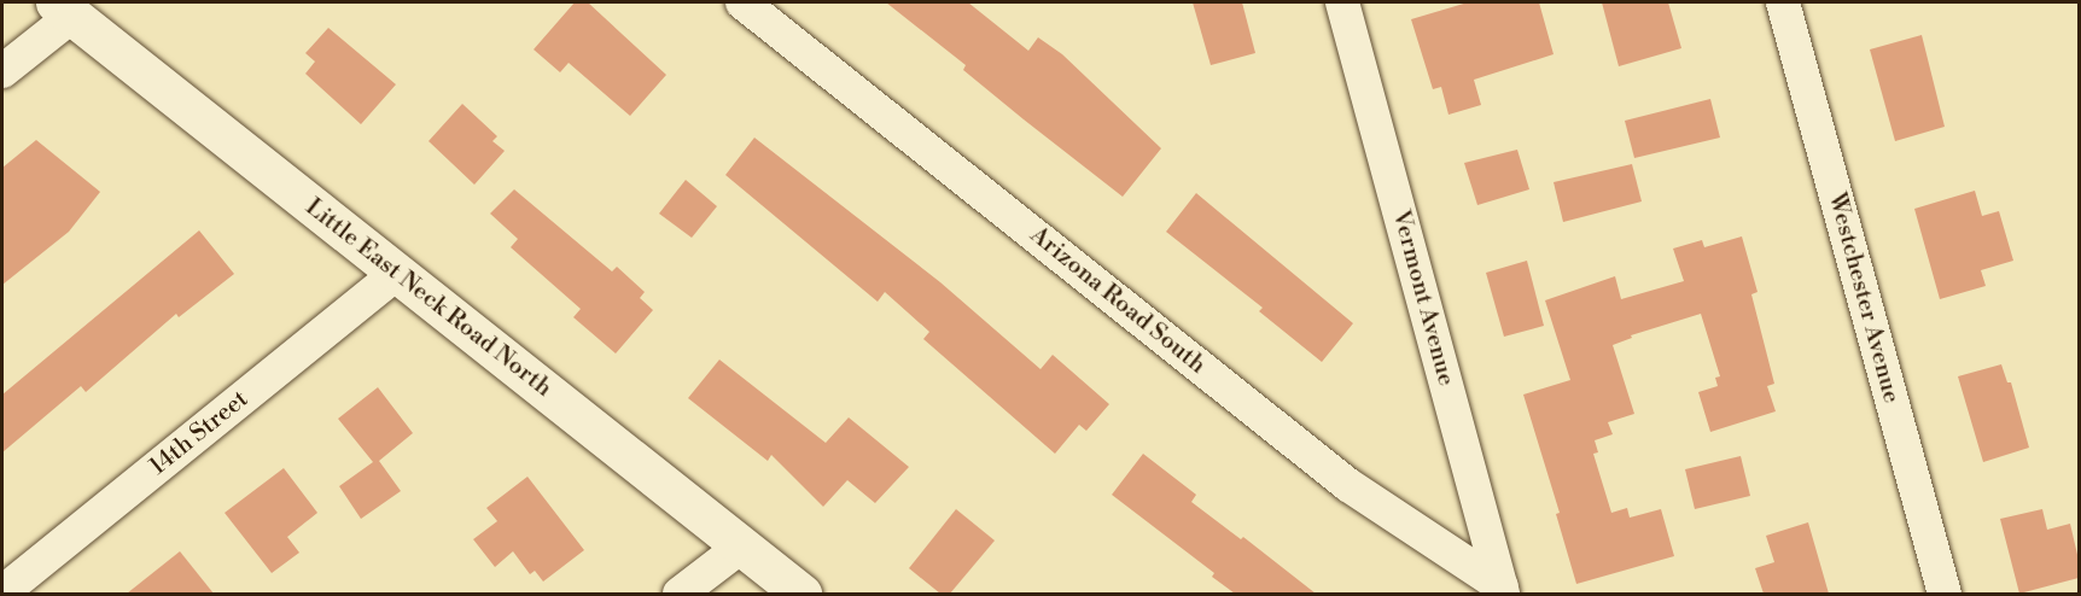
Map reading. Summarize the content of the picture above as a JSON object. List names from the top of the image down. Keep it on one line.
{"streets":{"main road":["Little East Neck Road North"],"street":["Vermont Avenue","Westchester Avenue","Arizona Road South","14th Street"]},"crossings":[["Little East Neck Road North","14th Street"],["Vermont Avenue","Arizona Road South"]]}
